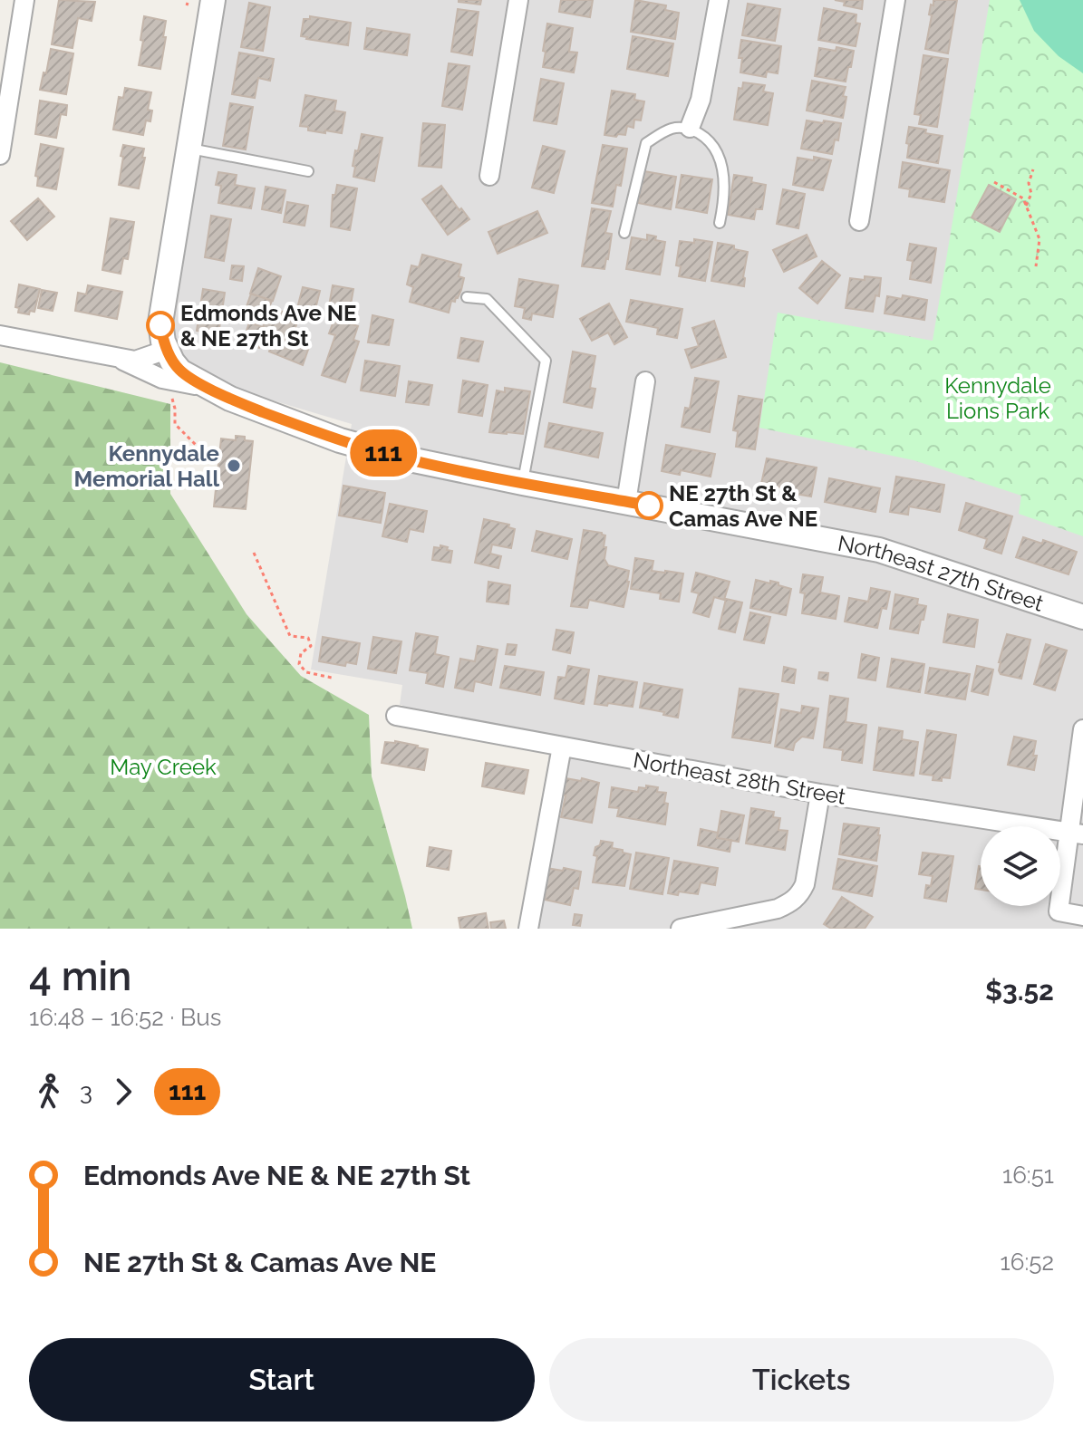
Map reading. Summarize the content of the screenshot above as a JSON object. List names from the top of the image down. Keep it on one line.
{"streets":{"street":["Northeast 27th Street","Northeast 28th Street"]},"parks":["Kennydale Lions Park","May Creek"],"places":["Edmonds Ave NE & NE 27th St","Kennydale Memorial Hall","NE 27th St & Camas Ave NE"],"lines":["bus line 111"],"page":{"on_map":"111","heading":["4 min","16:48 – 16:52 · Bus","$3.52"],"legs":["3","111"],"list":[{"name":"Edmonds Ave NE & NE 27th St","value":"16:51"},{"name":"NE 27th St & Camas Ave NE","value":"16:52"}],"buttons":["Start","Tickets"]}}
